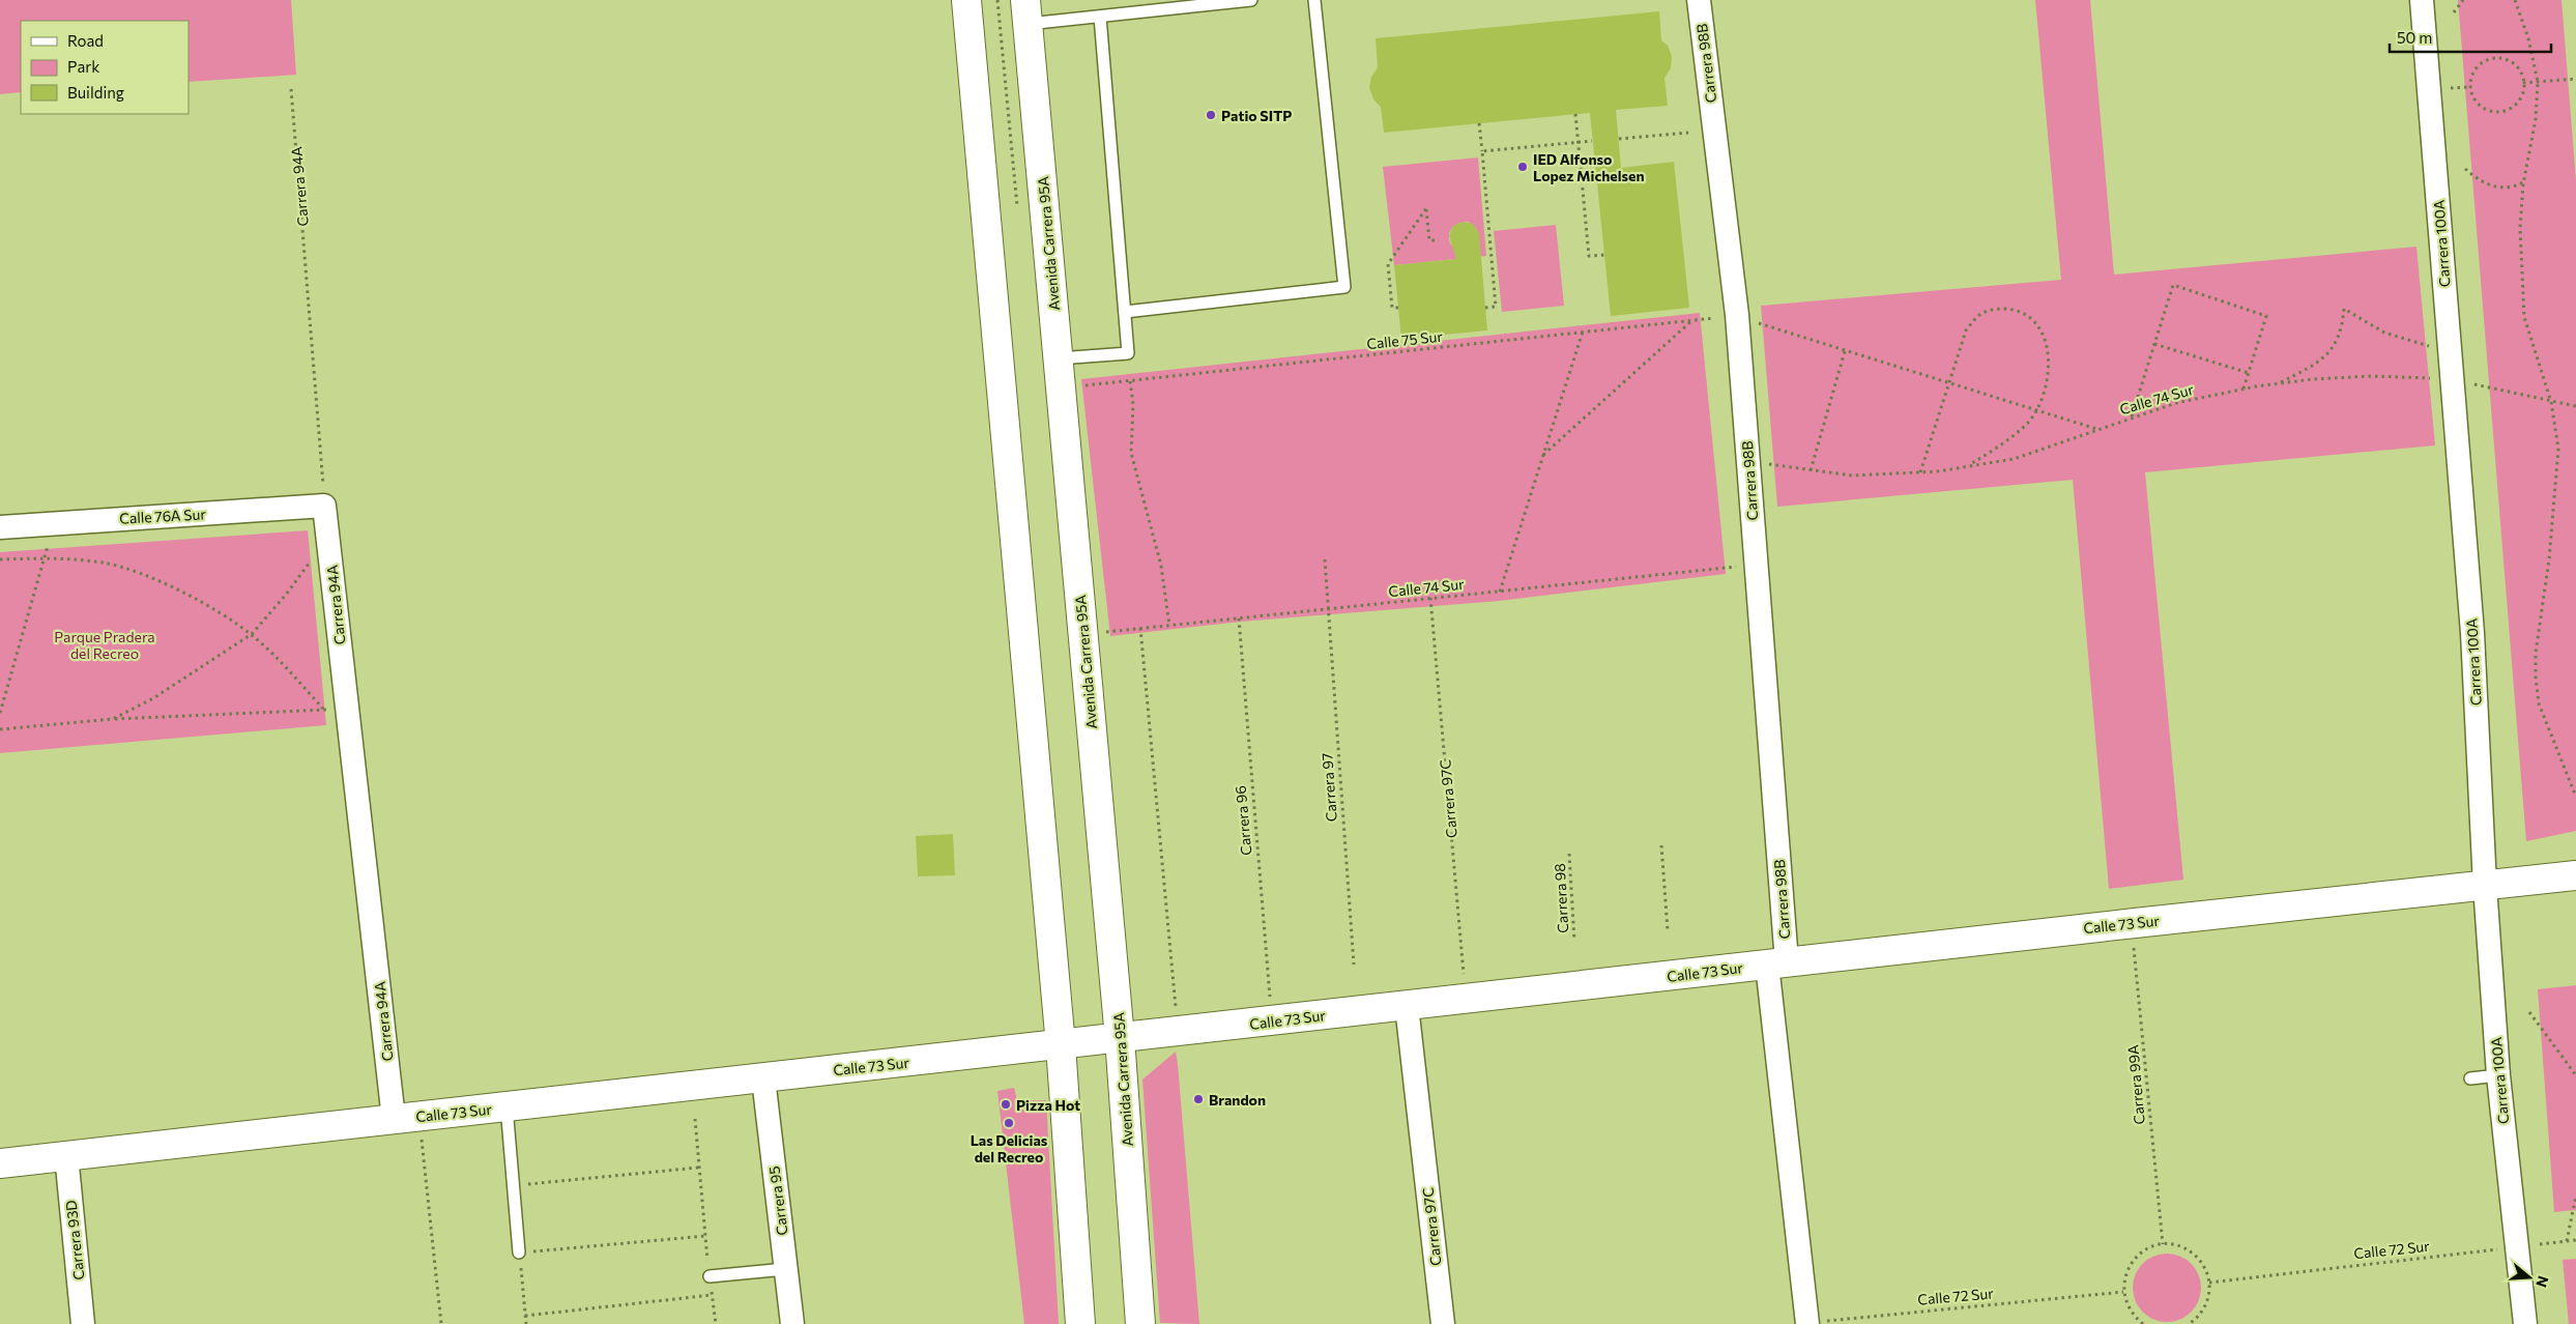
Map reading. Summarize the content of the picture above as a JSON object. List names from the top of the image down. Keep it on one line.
{"streets":{"main road":["Avenida Carrera 95A","Calle 73 Sur"],"street":["Carrera 98B","Carrera 94A","Carrera 100A","Calle 76A Sur","Carrera 97C","Carrera 95","Carrera 93D"],"path":["Calle 75 Sur","Calle 74 Sur","Carrera 97","Carrera 96","Carrera 98","Carrera 99A","Calle 72 Sur"]},"crossings":[["Carrera 98B","Calle 75 Sur"],["Carrera 98B","Calle 74 Sur"],["Carrera 98B","Calle 73 Sur"],["Carrera 98B","Calle 72 Sur"],["Carrera 94A","Calle 76A Sur"],["Carrera 94A","Calle 73 Sur"],["Avenida Carrera 95A","Calle 73 Sur"],["Carrera 100A","Calle 74 Sur"],["Carrera 100A","Calle 73 Sur"],["Carrera 100A","Calle 72 Sur"],["Calle 74 Sur","Carrera 97"],["Calle 74 Sur","Carrera 97C"],["Calle 74 Sur","Carrera 96"],["Carrera 97C","Calle 73 Sur"],["Carrera 96","Calle 73 Sur"],["Calle 73 Sur","Carrera 99A"],["Calle 73 Sur","Carrera 95"],["Calle 73 Sur","Carrera 93D"]],"parks":["Parque Pradera del Recreo"],"places":["Patio SITP","IED Alfonso Lopez Michelsen","Brandon","Pizza Hot","Las Delicias del Recreo"],"legend":["Road","Park","Building"],"scale_bar":"50 m","north":"right"}
